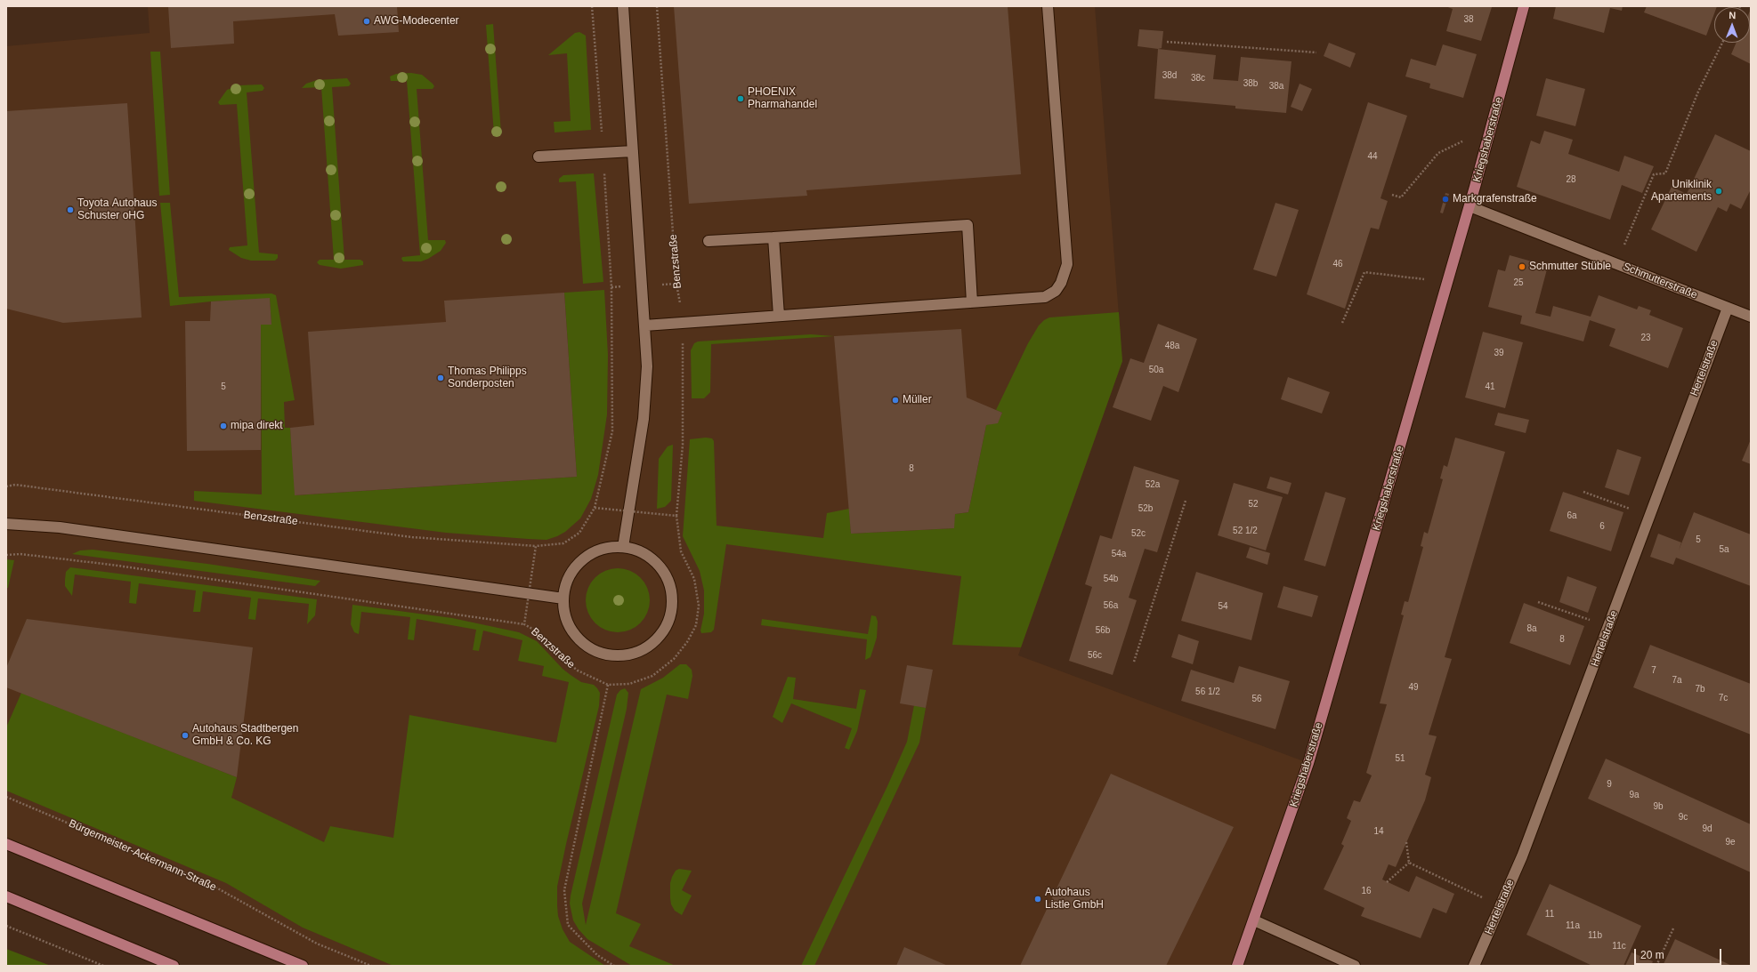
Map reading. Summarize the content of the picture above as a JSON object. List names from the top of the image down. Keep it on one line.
{"streets":{"main road":["Kriegshaberstraße"],"street":["Schmutterstraße","Hertelstraße"],"path":["Benzstraße","Bürgermeister-Ackermann-Straße"]},"crossings":[["Kriegshaberstraße","Schmutterstraße"],["Schmutterstraße","Hertelstraße"]],"places":["AWG-Modecenter","PHOENIX Pharmahandel","Uniklinik Apartements","Markgrafenstraße","Toyota Autohaus Schuster oHG","Schmutter Stüble","Thomas Philipps Sonderposten","Müller","mipa direkt","Autohaus Stadtbergen GmbH & Co. KG","Autohaus Listle GmbH"],"house_numbers":["38","38d","38c","38b","38a","44","28","46","25","23","48a","39","50a","5","41","8","52a","52","52b","6a","6","52 1/2","52c","5","5a","54a","54b","56a","54","8a","56b","8","56c","7","7a","49","7b","56 1/2","7c","56","51","9","9a","9b","9c","9d","14","9e","16","11","11a","11b","11c"],"scale_bar":"20 m","north":"top"}
